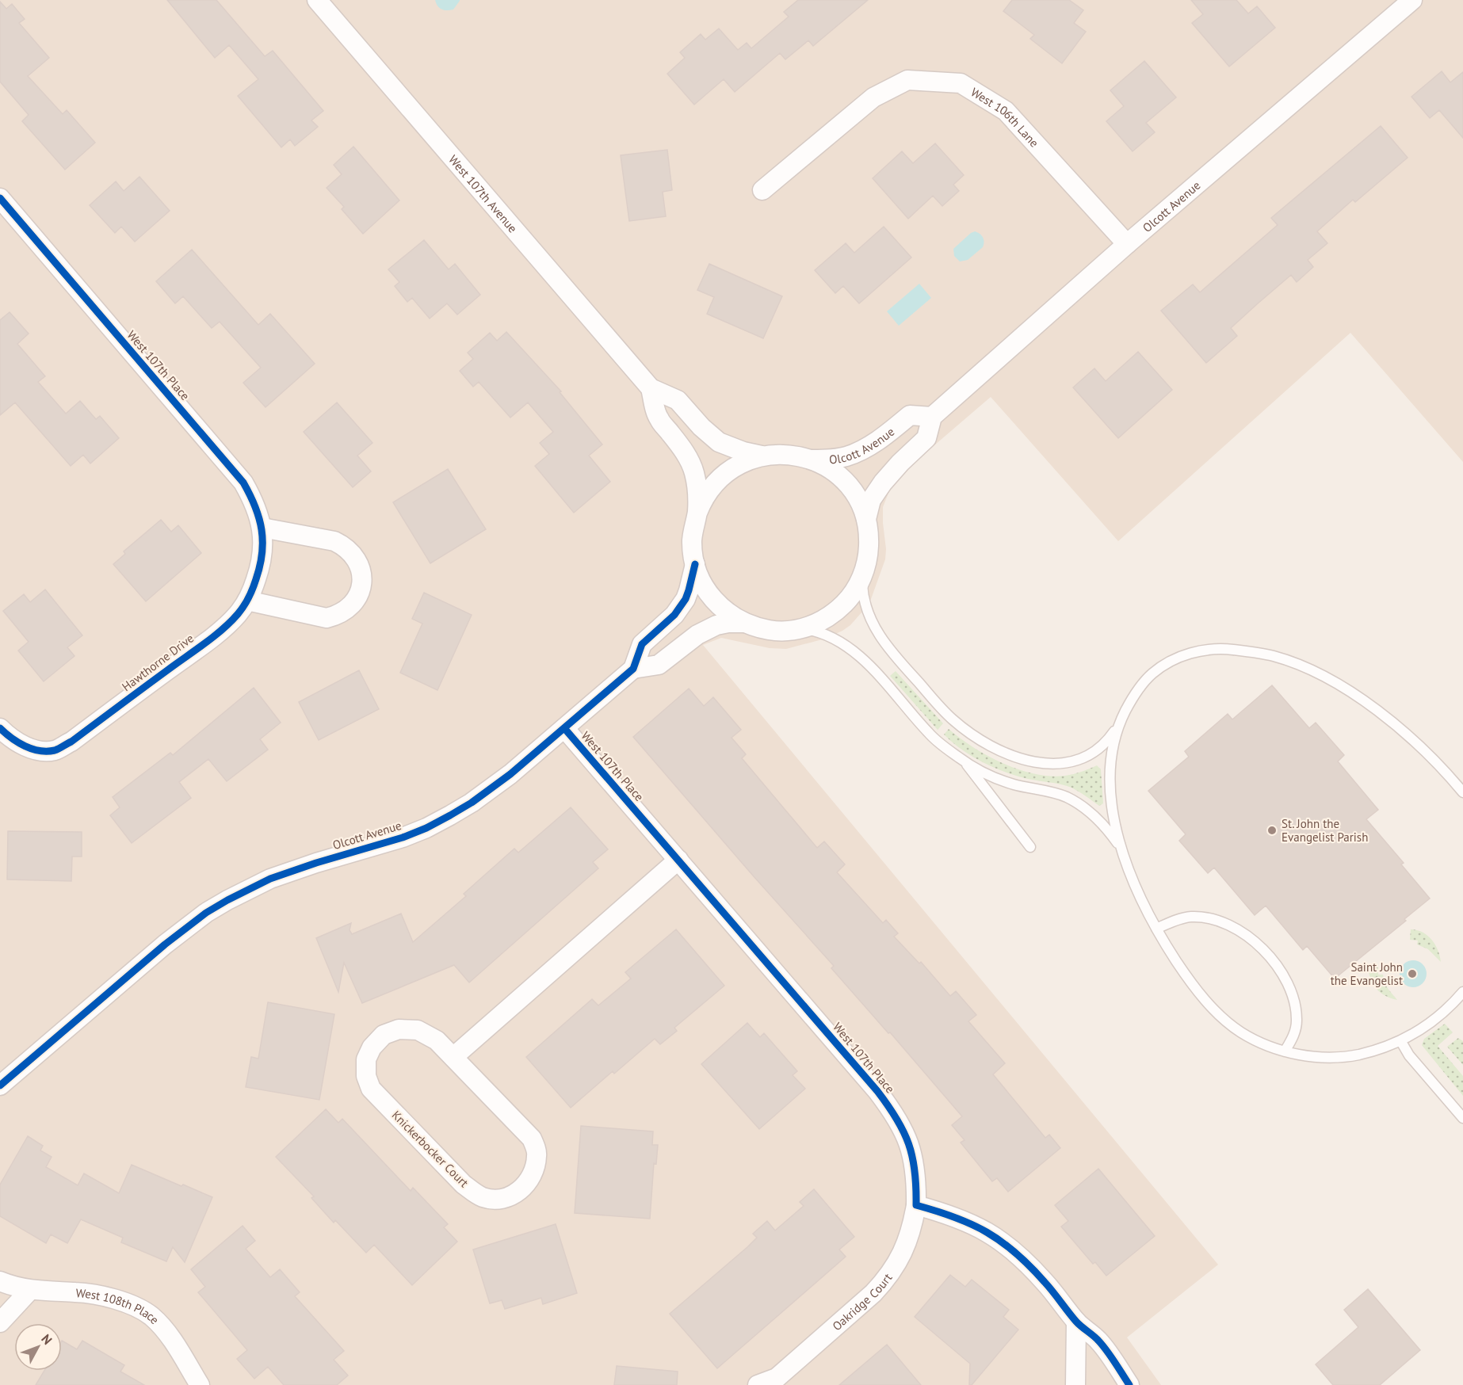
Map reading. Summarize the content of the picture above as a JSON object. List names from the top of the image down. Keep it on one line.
{"streets":{"street":["West 106th Lane","West 107th Avenue","Olcott Avenue","West 107th Place","Hawthorne Drive","Knickerbocker Court","Oakridge Court","West 108th Place"]},"crossings":[["West 106th Lane","Olcott Avenue"],["Olcott Avenue","West 107th Place"],["West 107th Place","Hawthorne Drive"],["West 107th Place","Oakridge Court"]],"places":["St. John the Evangelist Parish","Saint John the Evangelist"],"north":"top right"}
